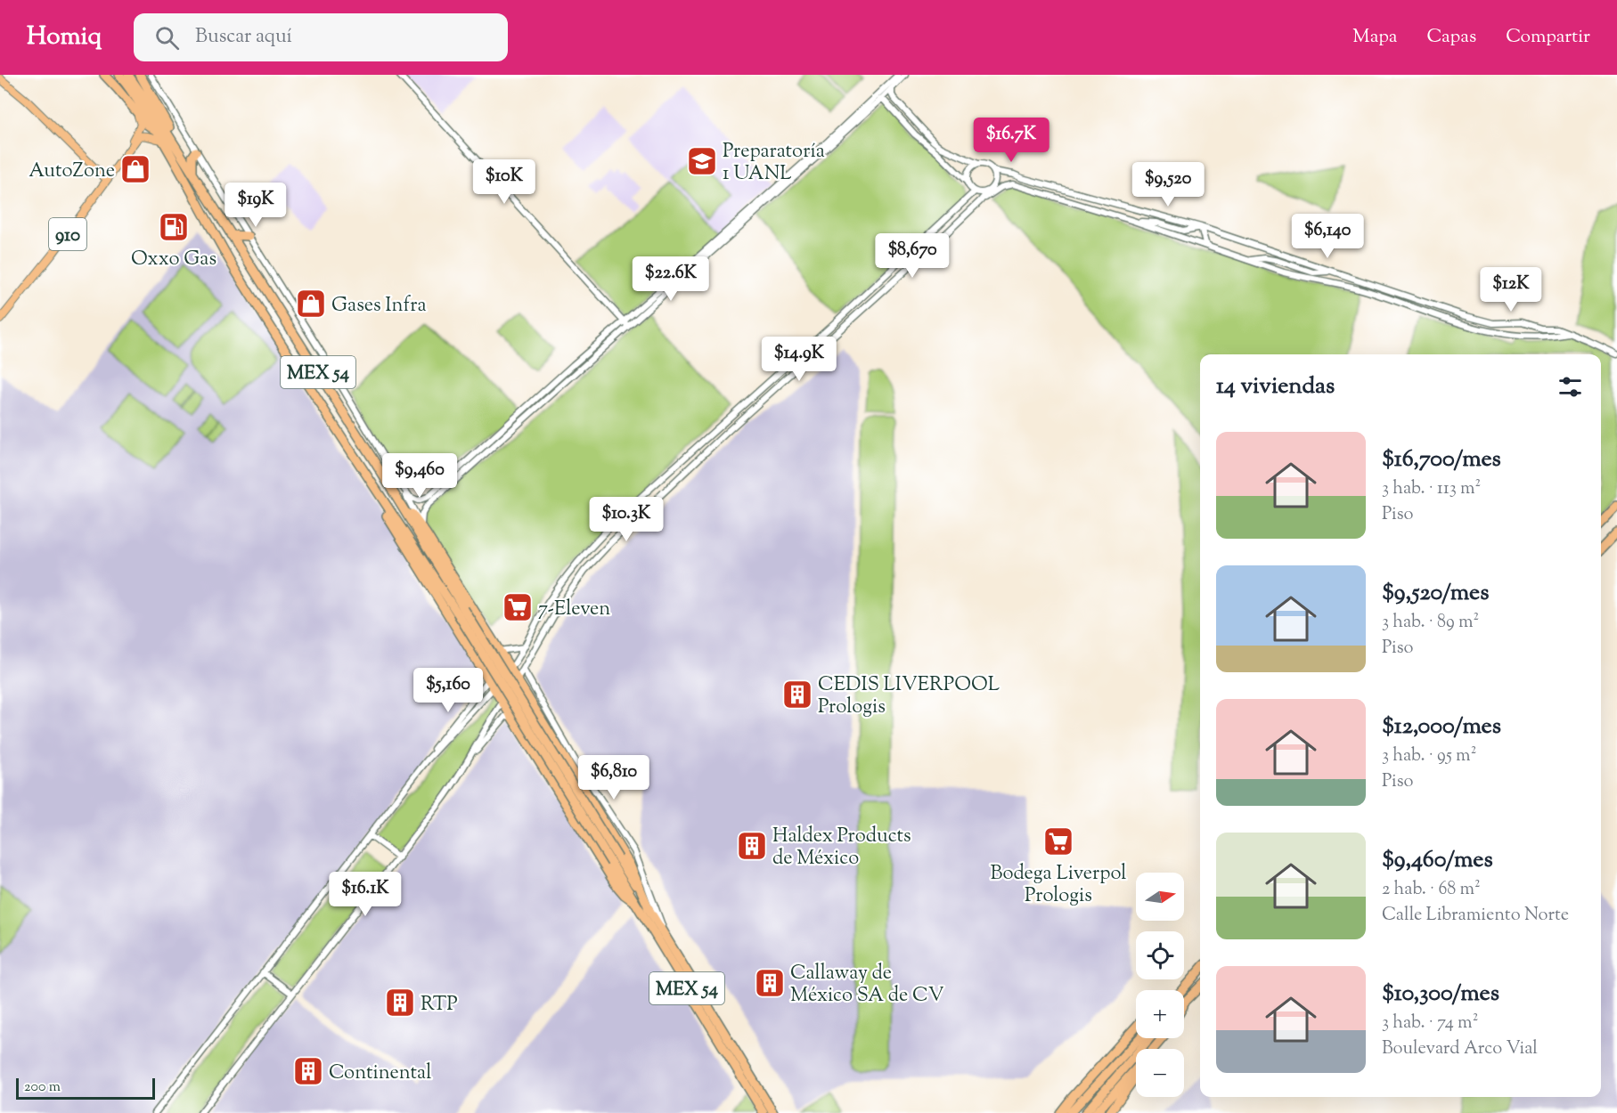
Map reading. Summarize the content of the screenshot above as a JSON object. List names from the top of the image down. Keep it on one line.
{"streets":{"highway":["MEX 54"],"main road":["910"]},"places":{"school or university":["Preparatoría 1 UANL"],"shop":["AutoZone","Gases Infra"],"fuel station":["Oxxo Gas"],"supermarket":["7-Eleven","Bodega Liverpol Prologis"],"building":["CEDIS LIVERPOOL Prologis","Haldex Products de México","Callaway de México SA de CV","RTP","Continental"]},"scale_bar":"200 m","north":"right","page":{"header":"Homiq","search":"Buscar aquí","nav":["Mapa","Capas","Compartir"],"price":["$16.7K","$10K","$9,520","$19K","$6,140","$8,670","$22.6K","$12K","$14.9K","$9,460","$10.3K","$5,160","$6,810","$16.1K"],"heading":"14 viviendas","list":[{"name":"$16,700/mes","note":"3 hab. · 113 m² · Piso"},{"name":"$9,520/mes","note":"3 hab. · 89 m² · Piso"},{"name":"$12,000/mes","note":"3 hab. · 95 m² · Piso"},{"name":"$9,460/mes","note":"2 hab. · 68 m² · Calle Libramiento Norte"},{"name":"$10,300/mes","note":"3 hab. · 74 m² · Boulevard Arco Vial"}],"map_buttons":["+","−"],"scale":"200 m"}}
